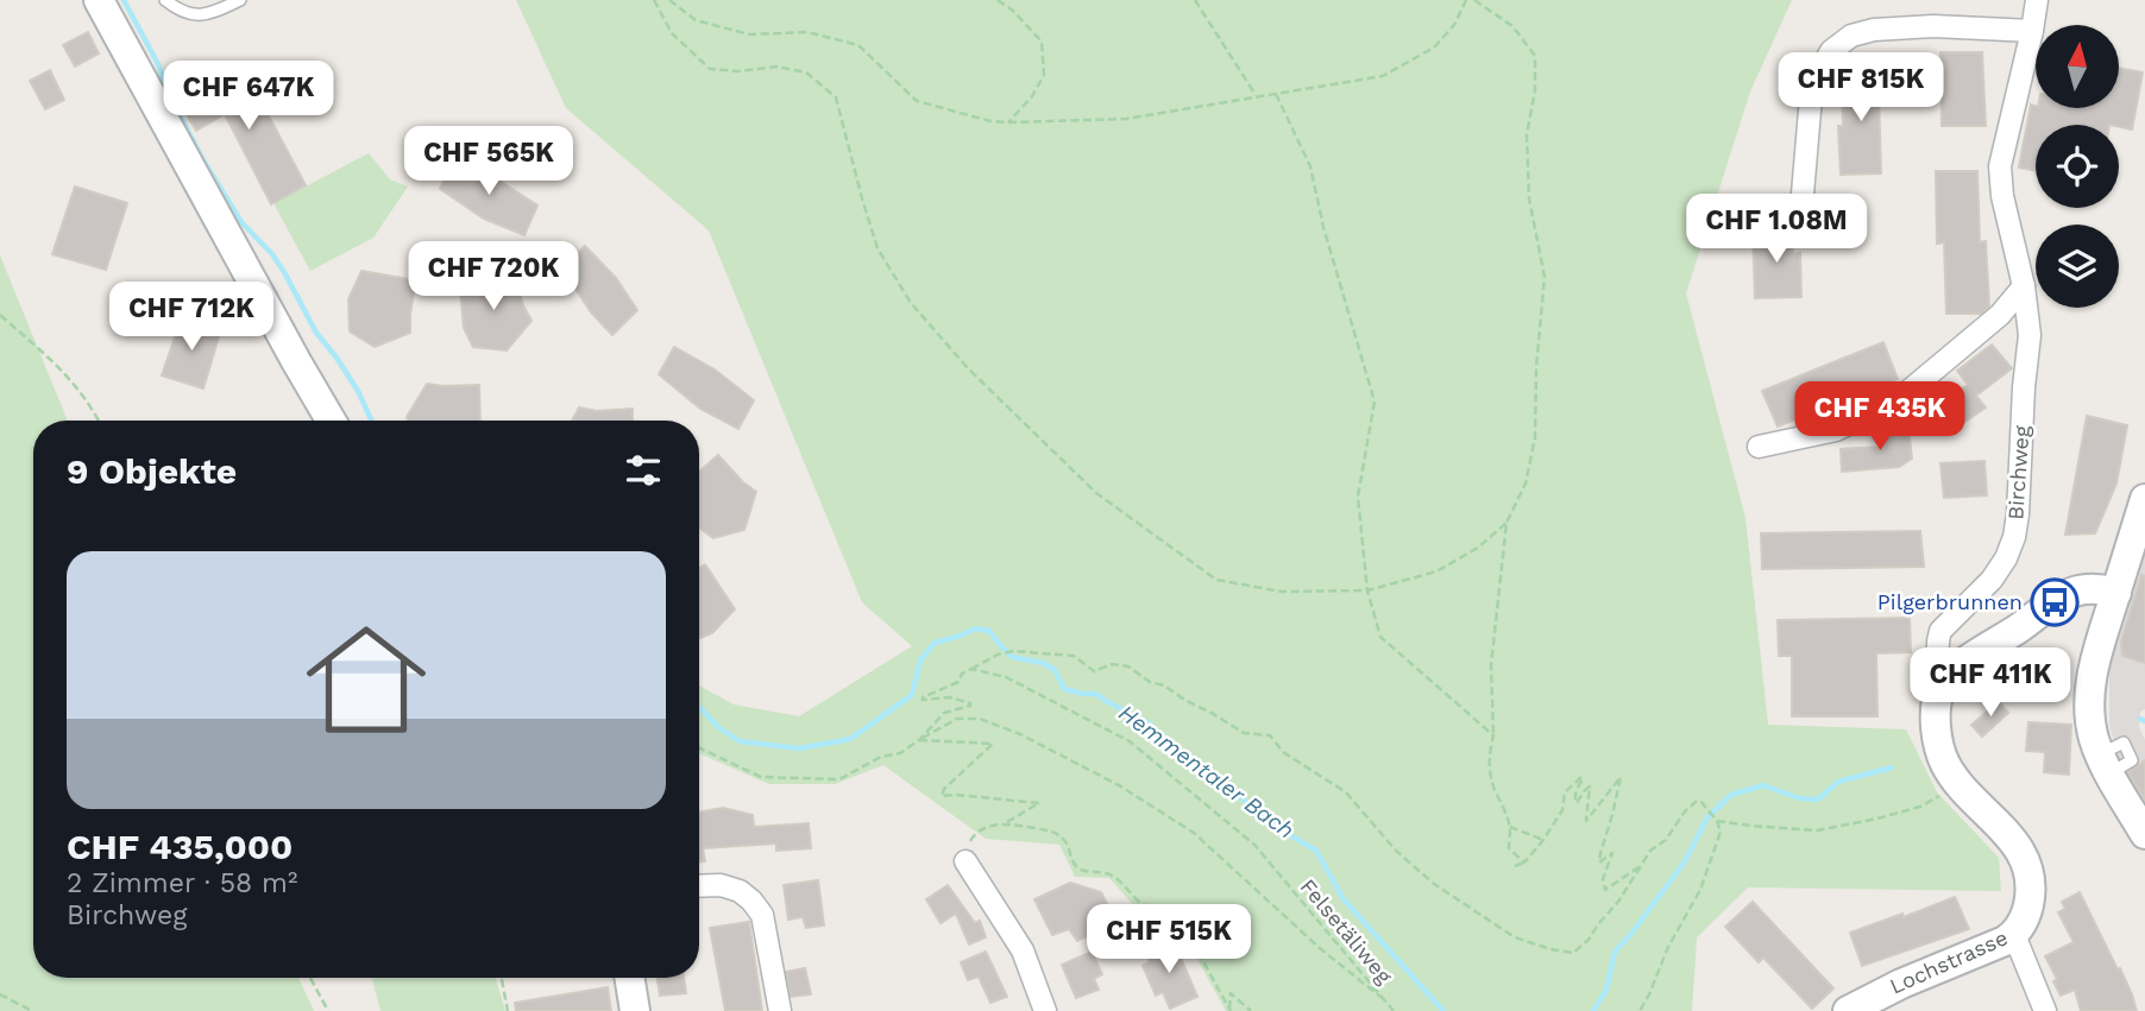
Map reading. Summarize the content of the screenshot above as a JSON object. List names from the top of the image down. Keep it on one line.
{"streets":{"street":["Birchweg","Lochstrasse"],"path":["Felsetäliweg"]},"crossings":[["Birchweg","Lochstrasse"]],"water":["Hemmentaler Bach"],"places":{"bus stop":["Pilgerbrunnen"]},"north":"top","page":{"price":["CHF 815K","CHF 647K","CHF 565K","CHF 1.08M","CHF 720K","CHF 712K","CHF 435K","CHF 411K","CHF 515K"],"heading":"9 Objekte","list":[{"name":"CHF 435,000","note":"2 Zimmer · 58 m² · Birchweg"}]}}
